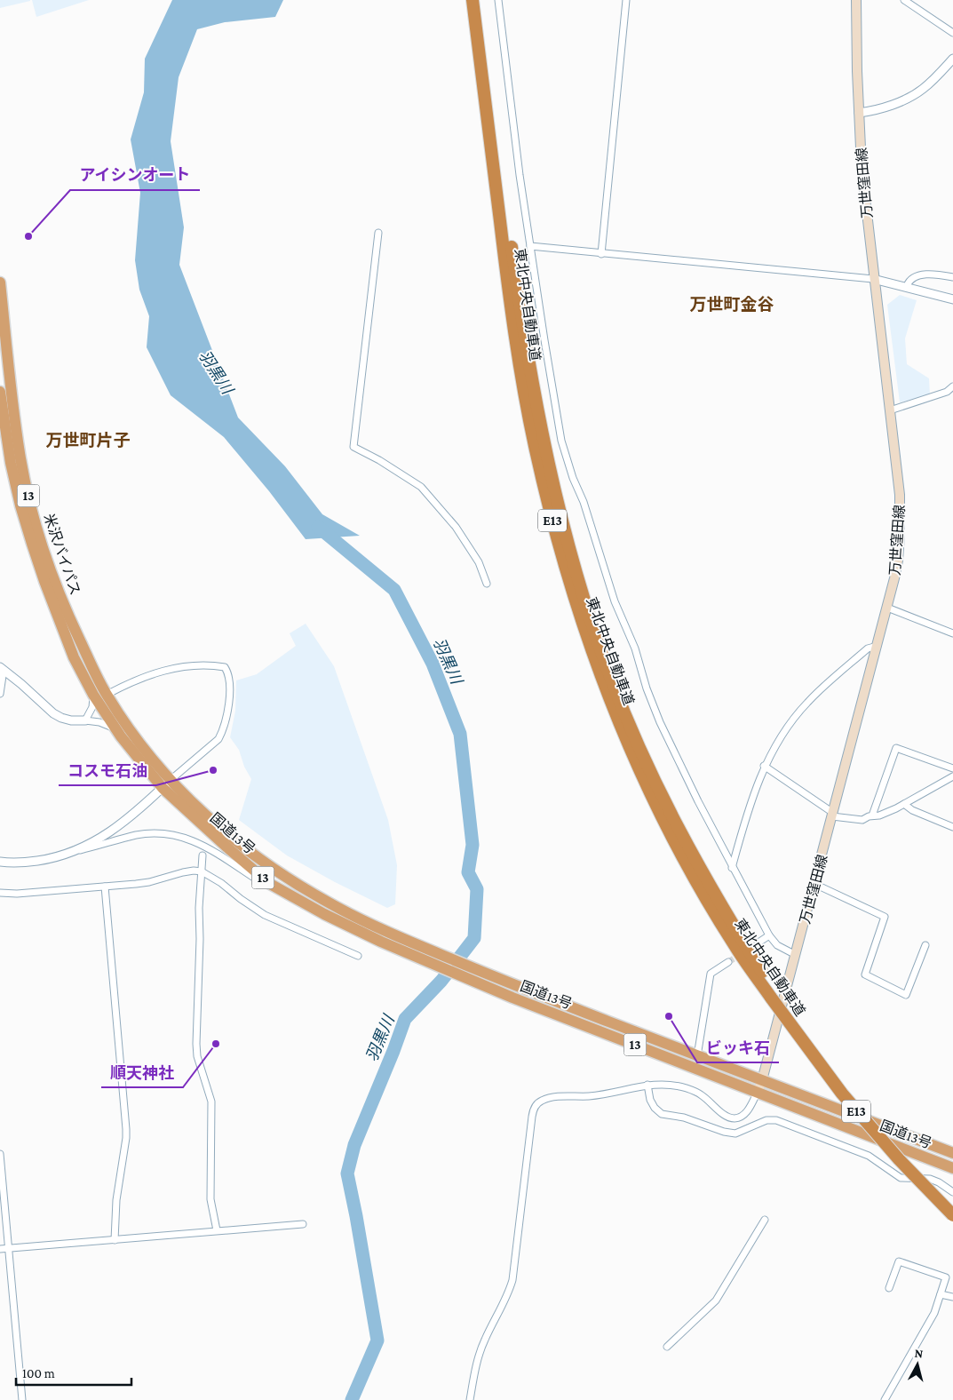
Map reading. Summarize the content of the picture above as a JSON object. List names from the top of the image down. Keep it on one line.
{"streets":{"highway":["東北中央自動車道","13","E13","米沢バイパス","国道13号"],"main road":["万世窪田線"]},"crossings":[["万世窪田線","国道13号"],["米沢バイパス","国道13号"]],"districts":["万世町金谷","万世町片子"],"water":["羽黒川"],"places":["アイシンオート","コスモ石油","ビッキ石","順天神社"],"scale_bar":"100 m","north":"top"}
